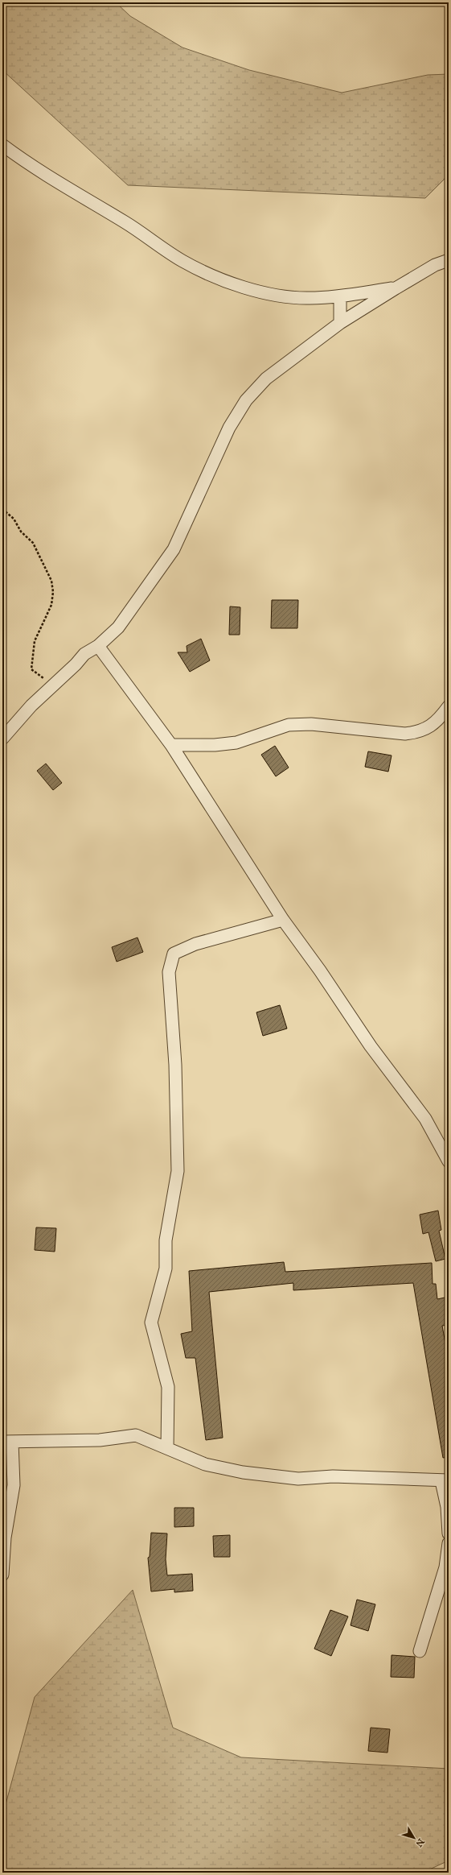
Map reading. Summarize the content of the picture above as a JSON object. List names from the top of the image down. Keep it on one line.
{"north":"bottom right"}
